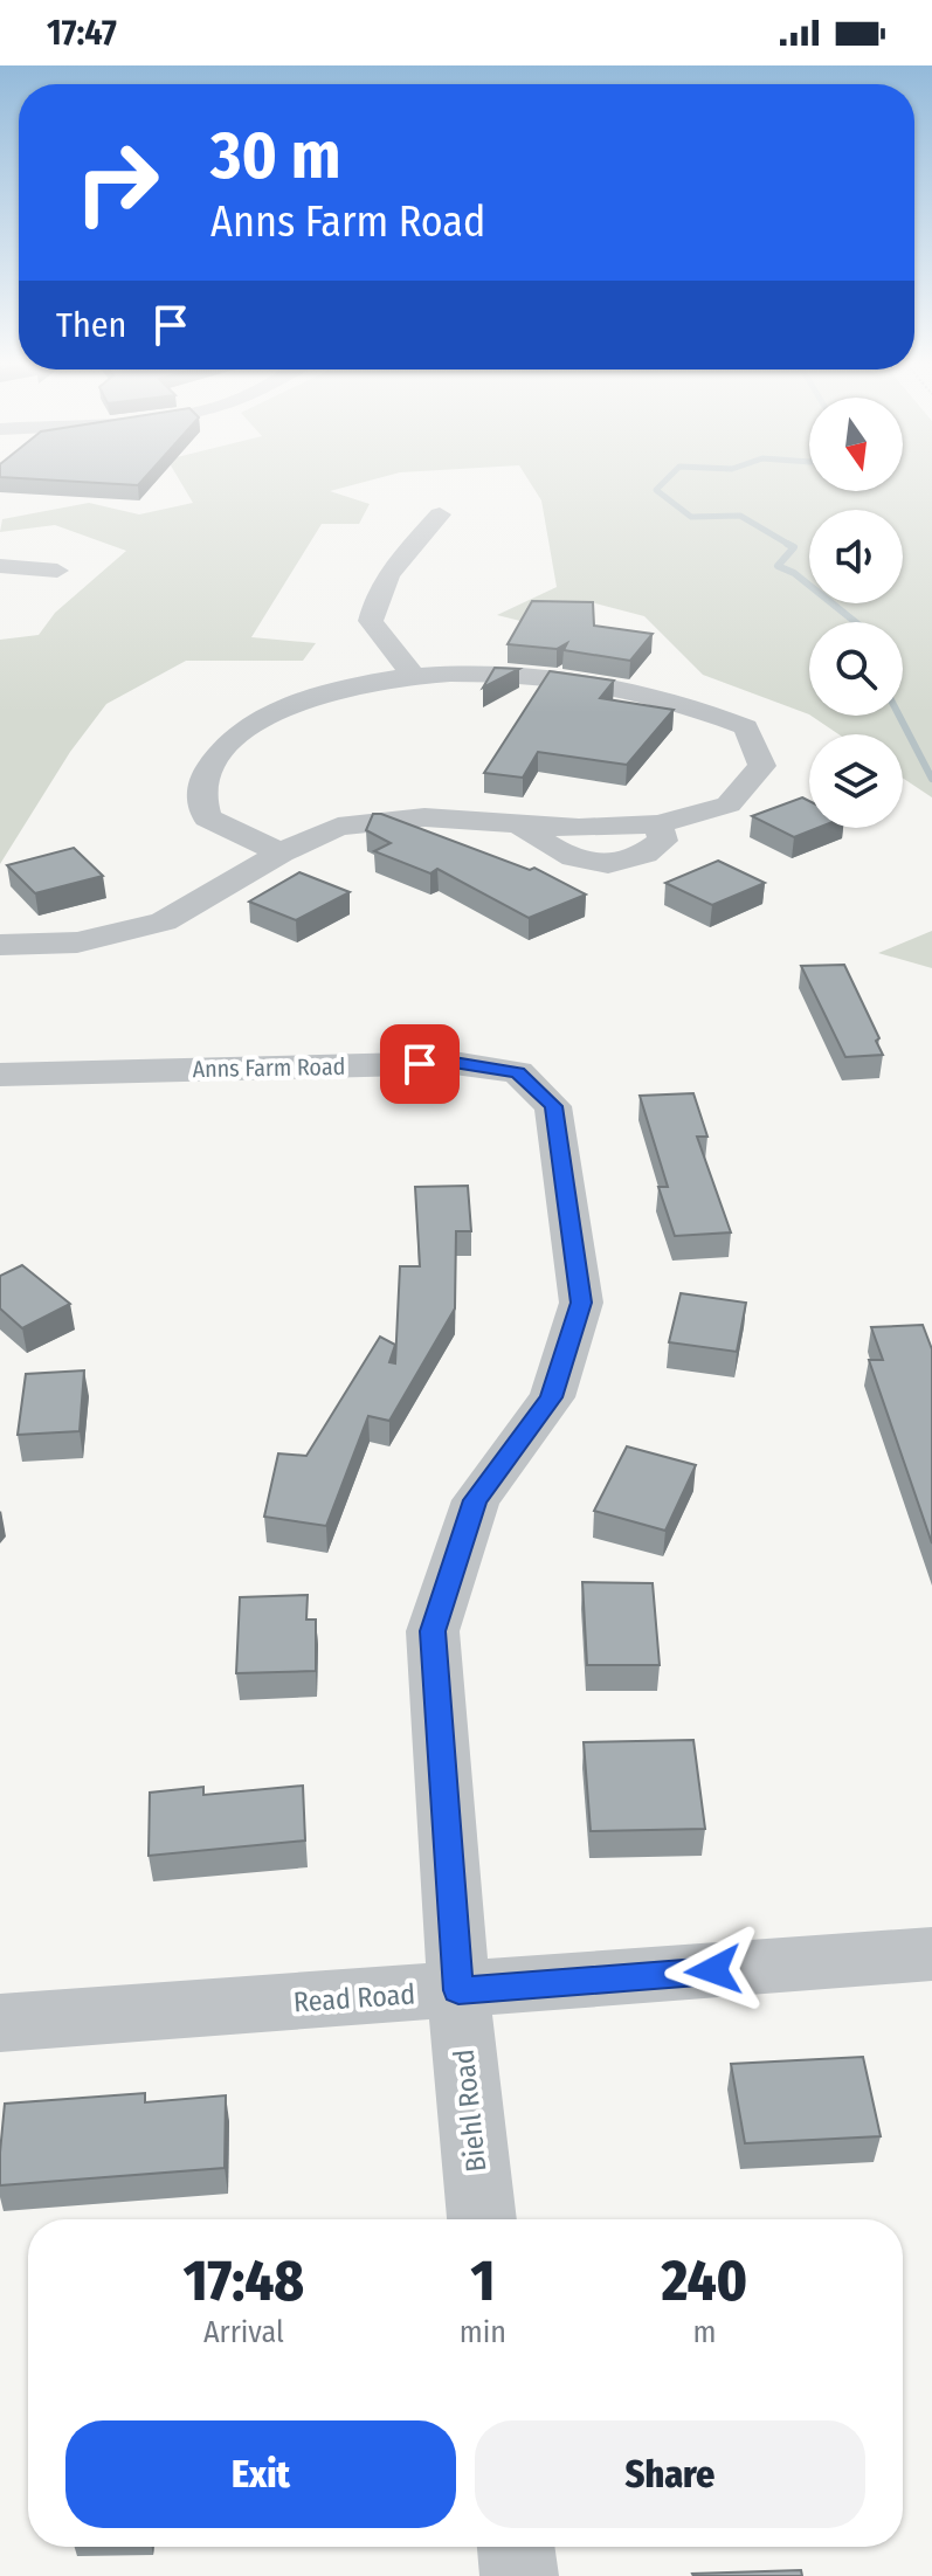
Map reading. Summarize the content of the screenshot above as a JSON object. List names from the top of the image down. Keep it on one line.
{"streets":{"street":["Anns Farm Road","Read Road","Biehl Road"]},"crossings":[["Anns Farm Road","Read Road"],["Anns Farm Road","Biehl Road"],["Read Road","Biehl Road"]],"north":"bottom","page":{"status":"17:47","turn":["30 m","Anns Farm Road"],"then":"Then","eta":["17:48","Arrival","1","min","240","m"],"buttons":["Exit","Share"]}}
